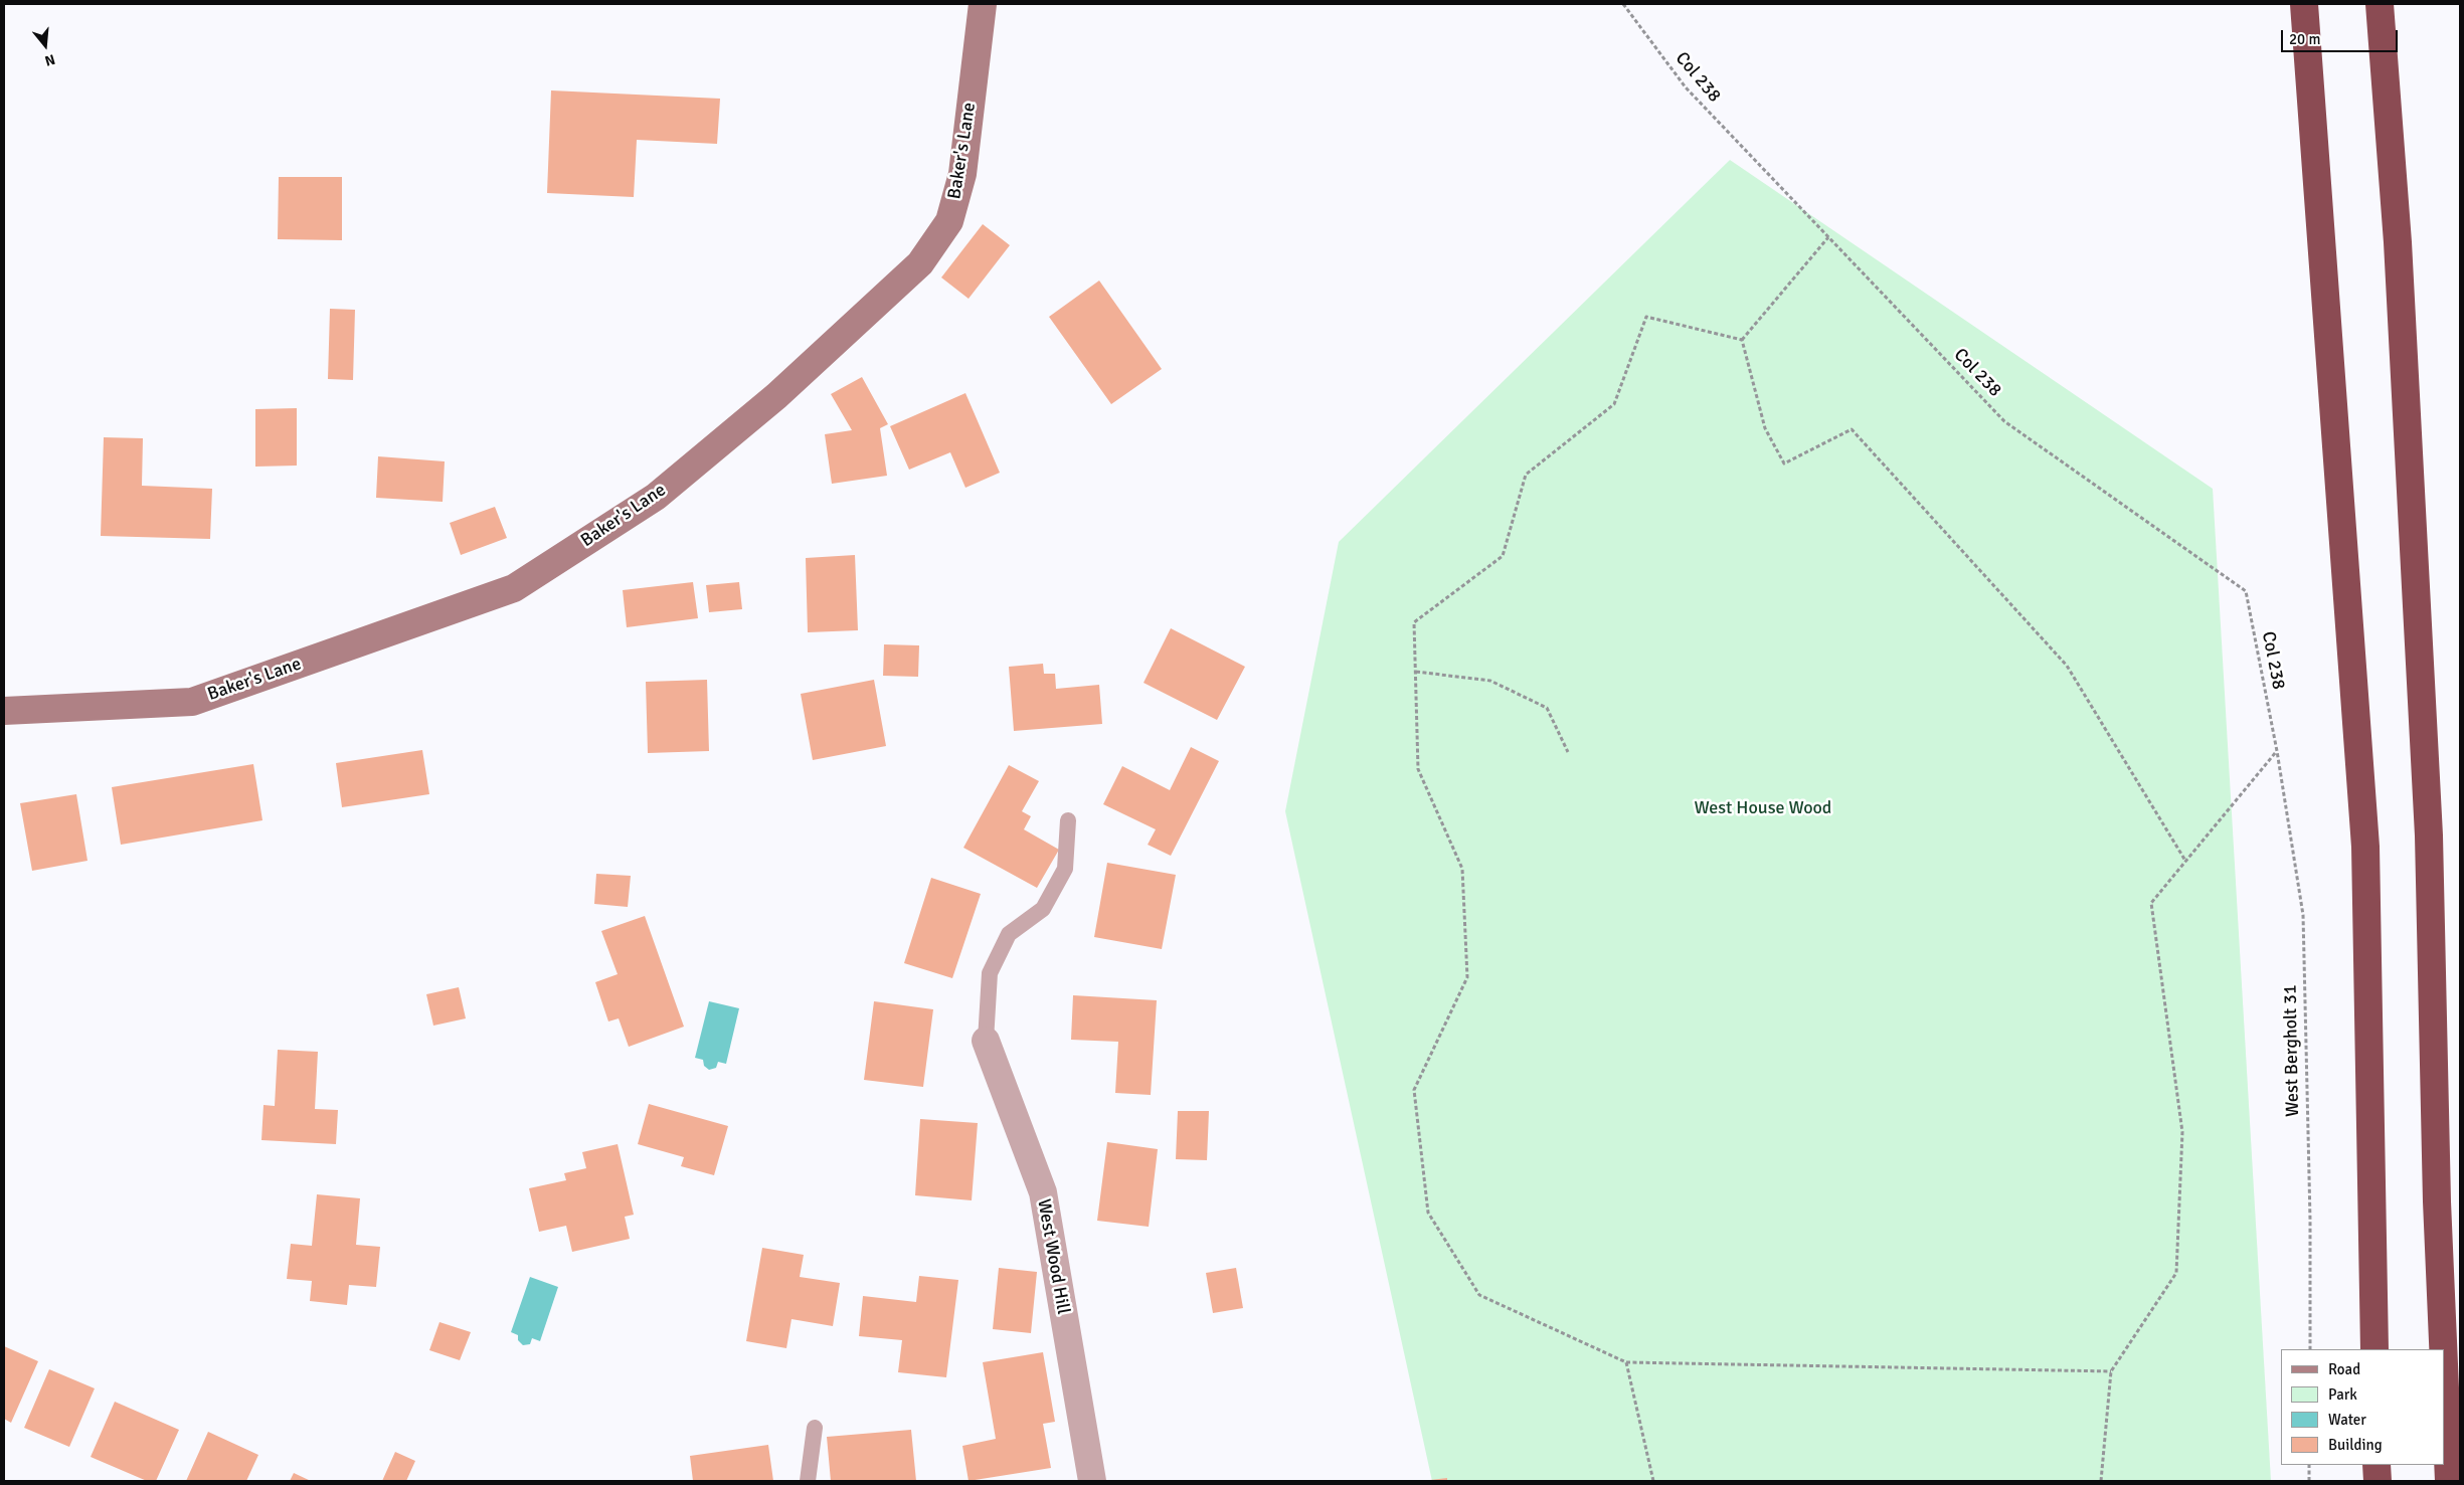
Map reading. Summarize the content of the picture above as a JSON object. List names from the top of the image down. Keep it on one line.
{"streets":{"street":["Baker's Lane","West Wood Hill"],"path":["Col 238","West Bergholt 31"]},"crossings":[["Col 238","West Bergholt 31"]],"parks":["West House Wood"],"legend":["Road","Park","Water","Building"],"scale_bar":"20 m","north":"bottom"}
